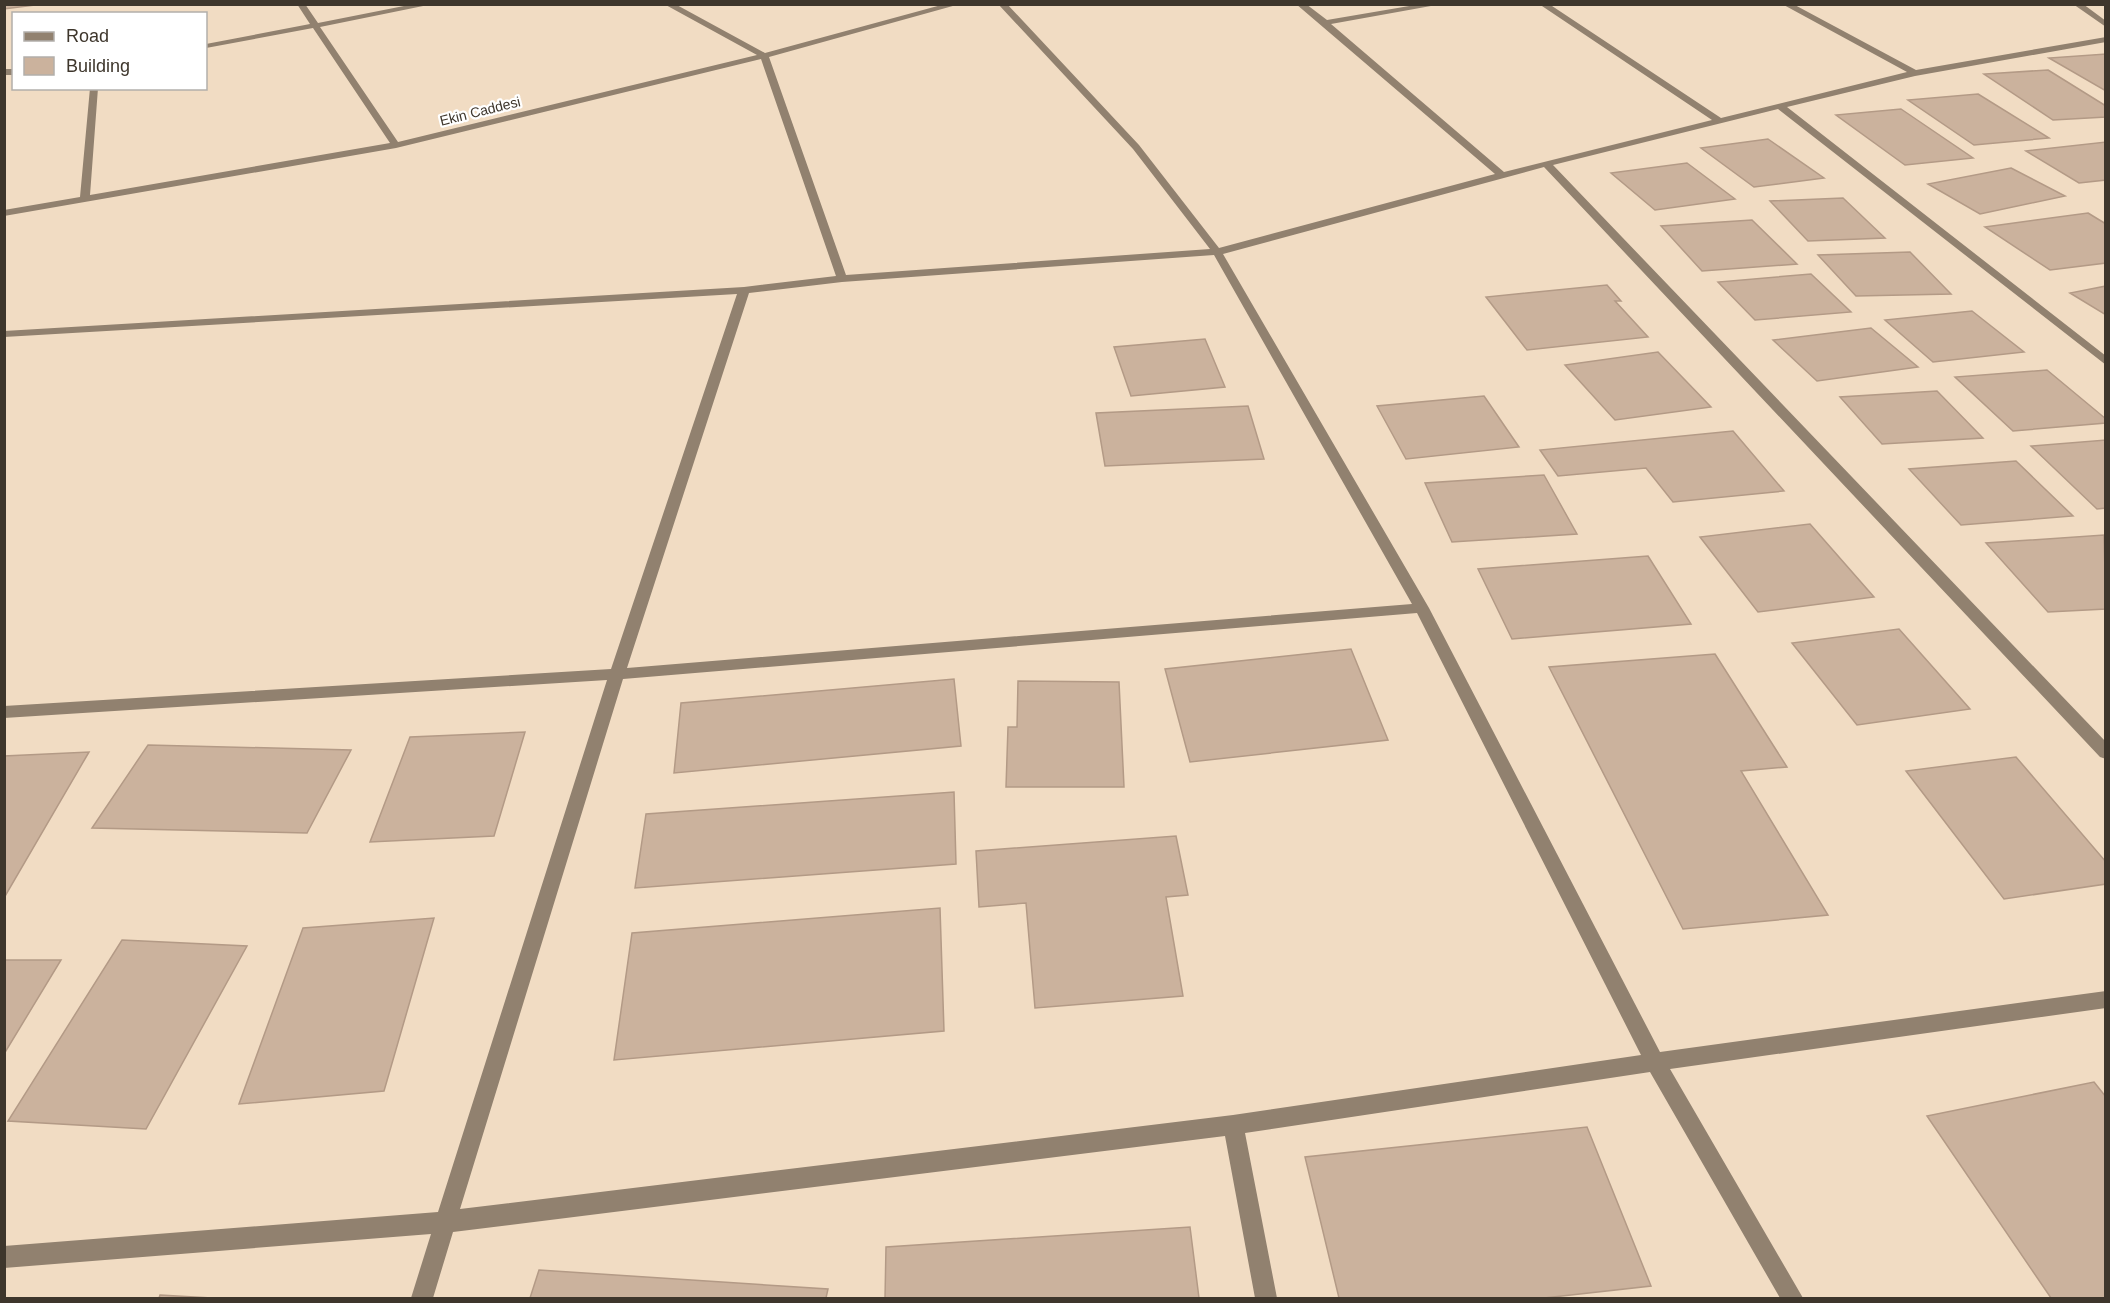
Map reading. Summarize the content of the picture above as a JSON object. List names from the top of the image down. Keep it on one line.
{"streets":{"street":["Ekin Caddesi"]},"legend":["Road","Building"]}
